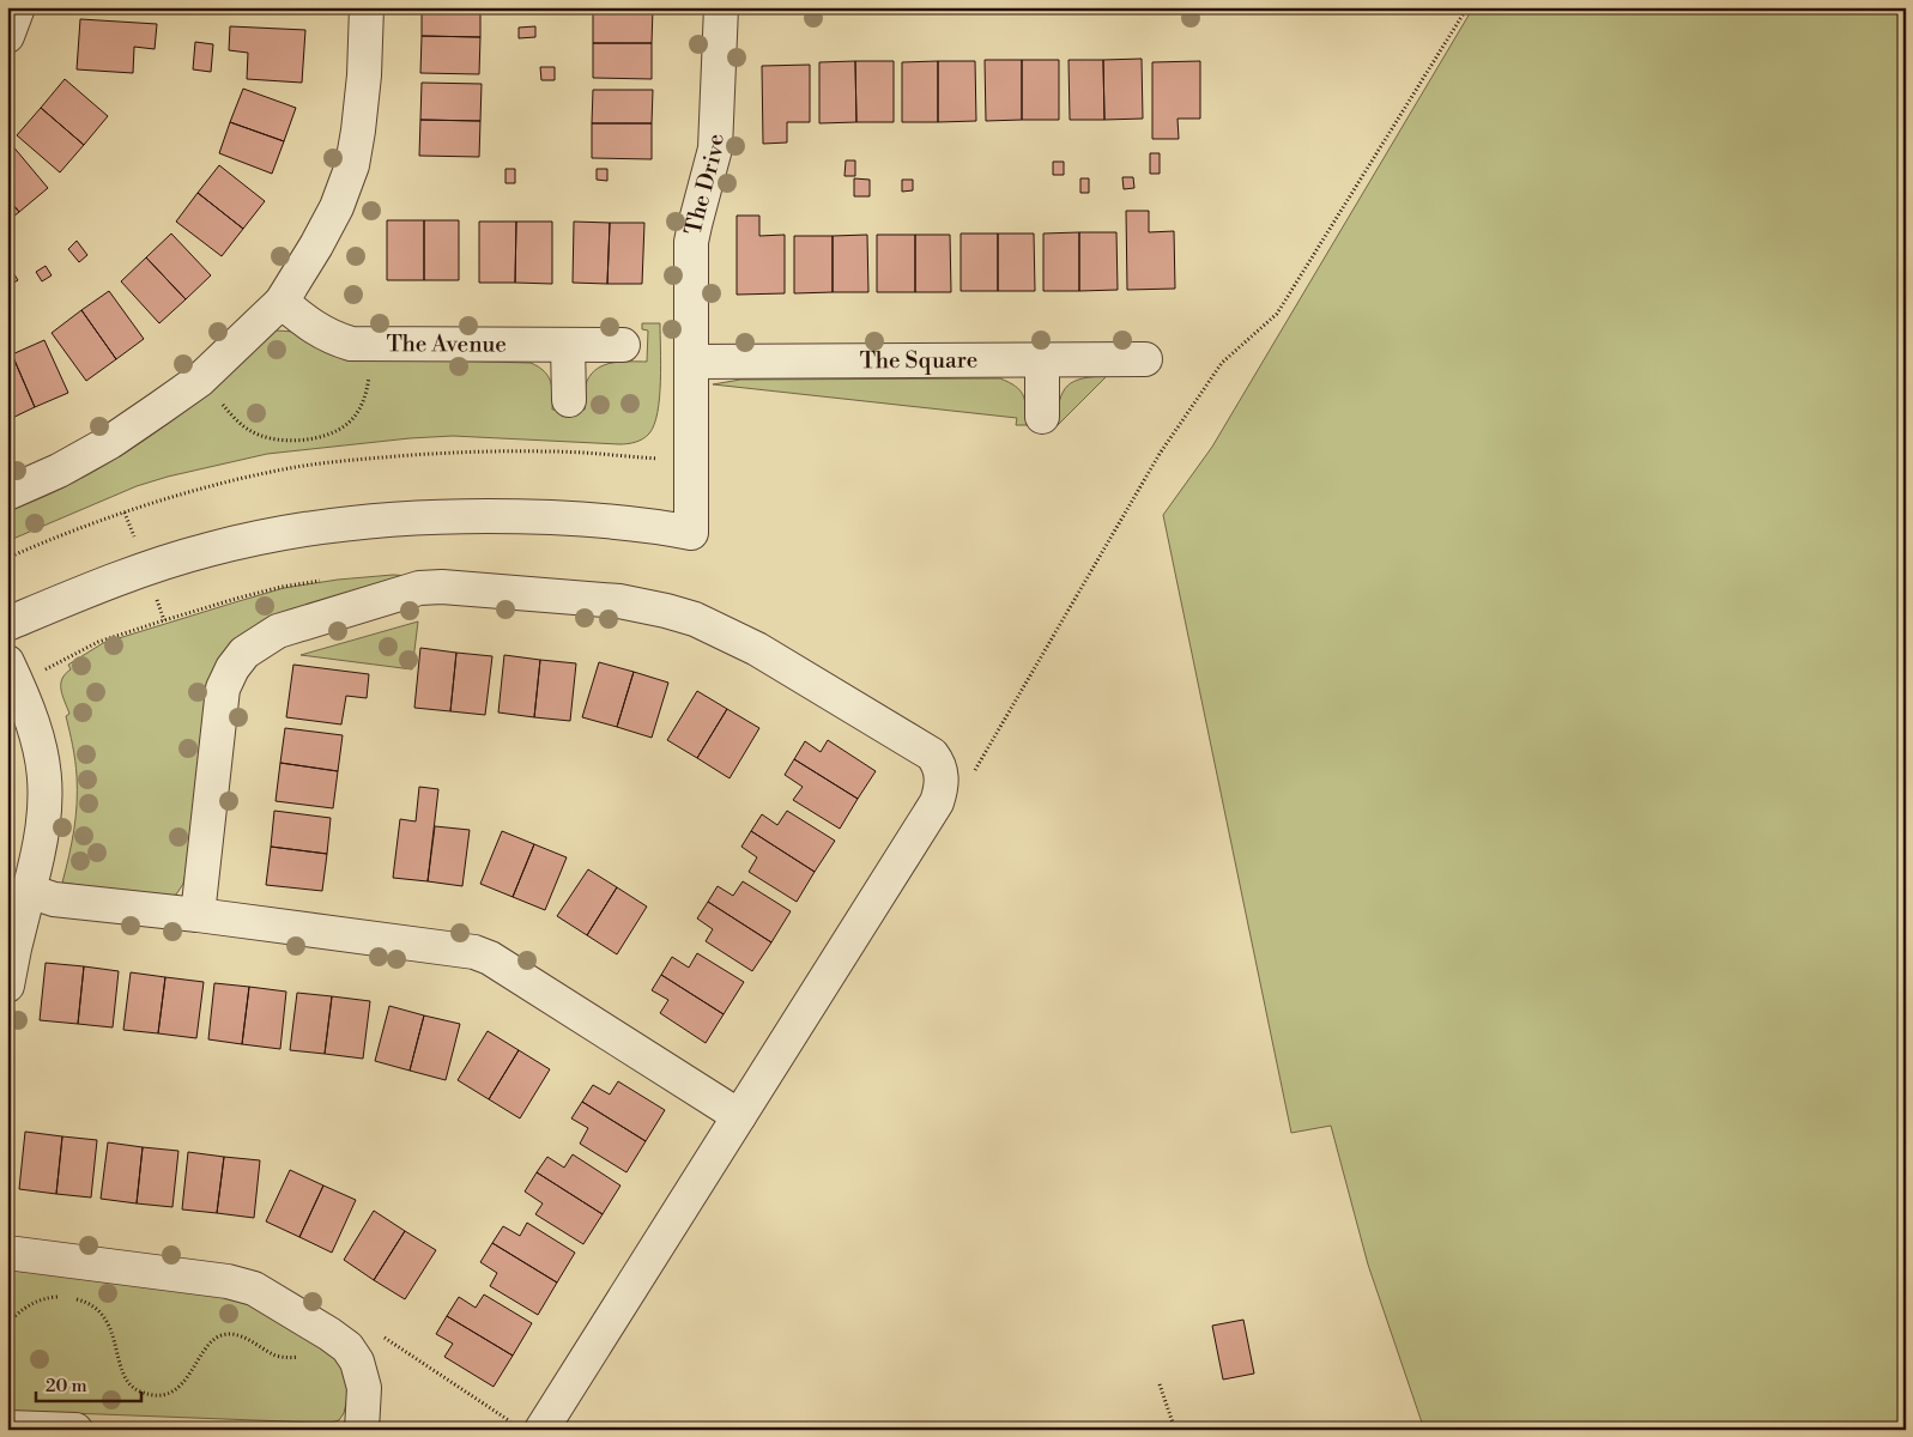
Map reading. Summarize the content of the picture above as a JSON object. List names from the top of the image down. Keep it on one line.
{"streets":{"street":["The Drive","The Avenue","The Square"]},"crossings":[["The Drive","The Square"]],"scale_bar":"20 m"}
